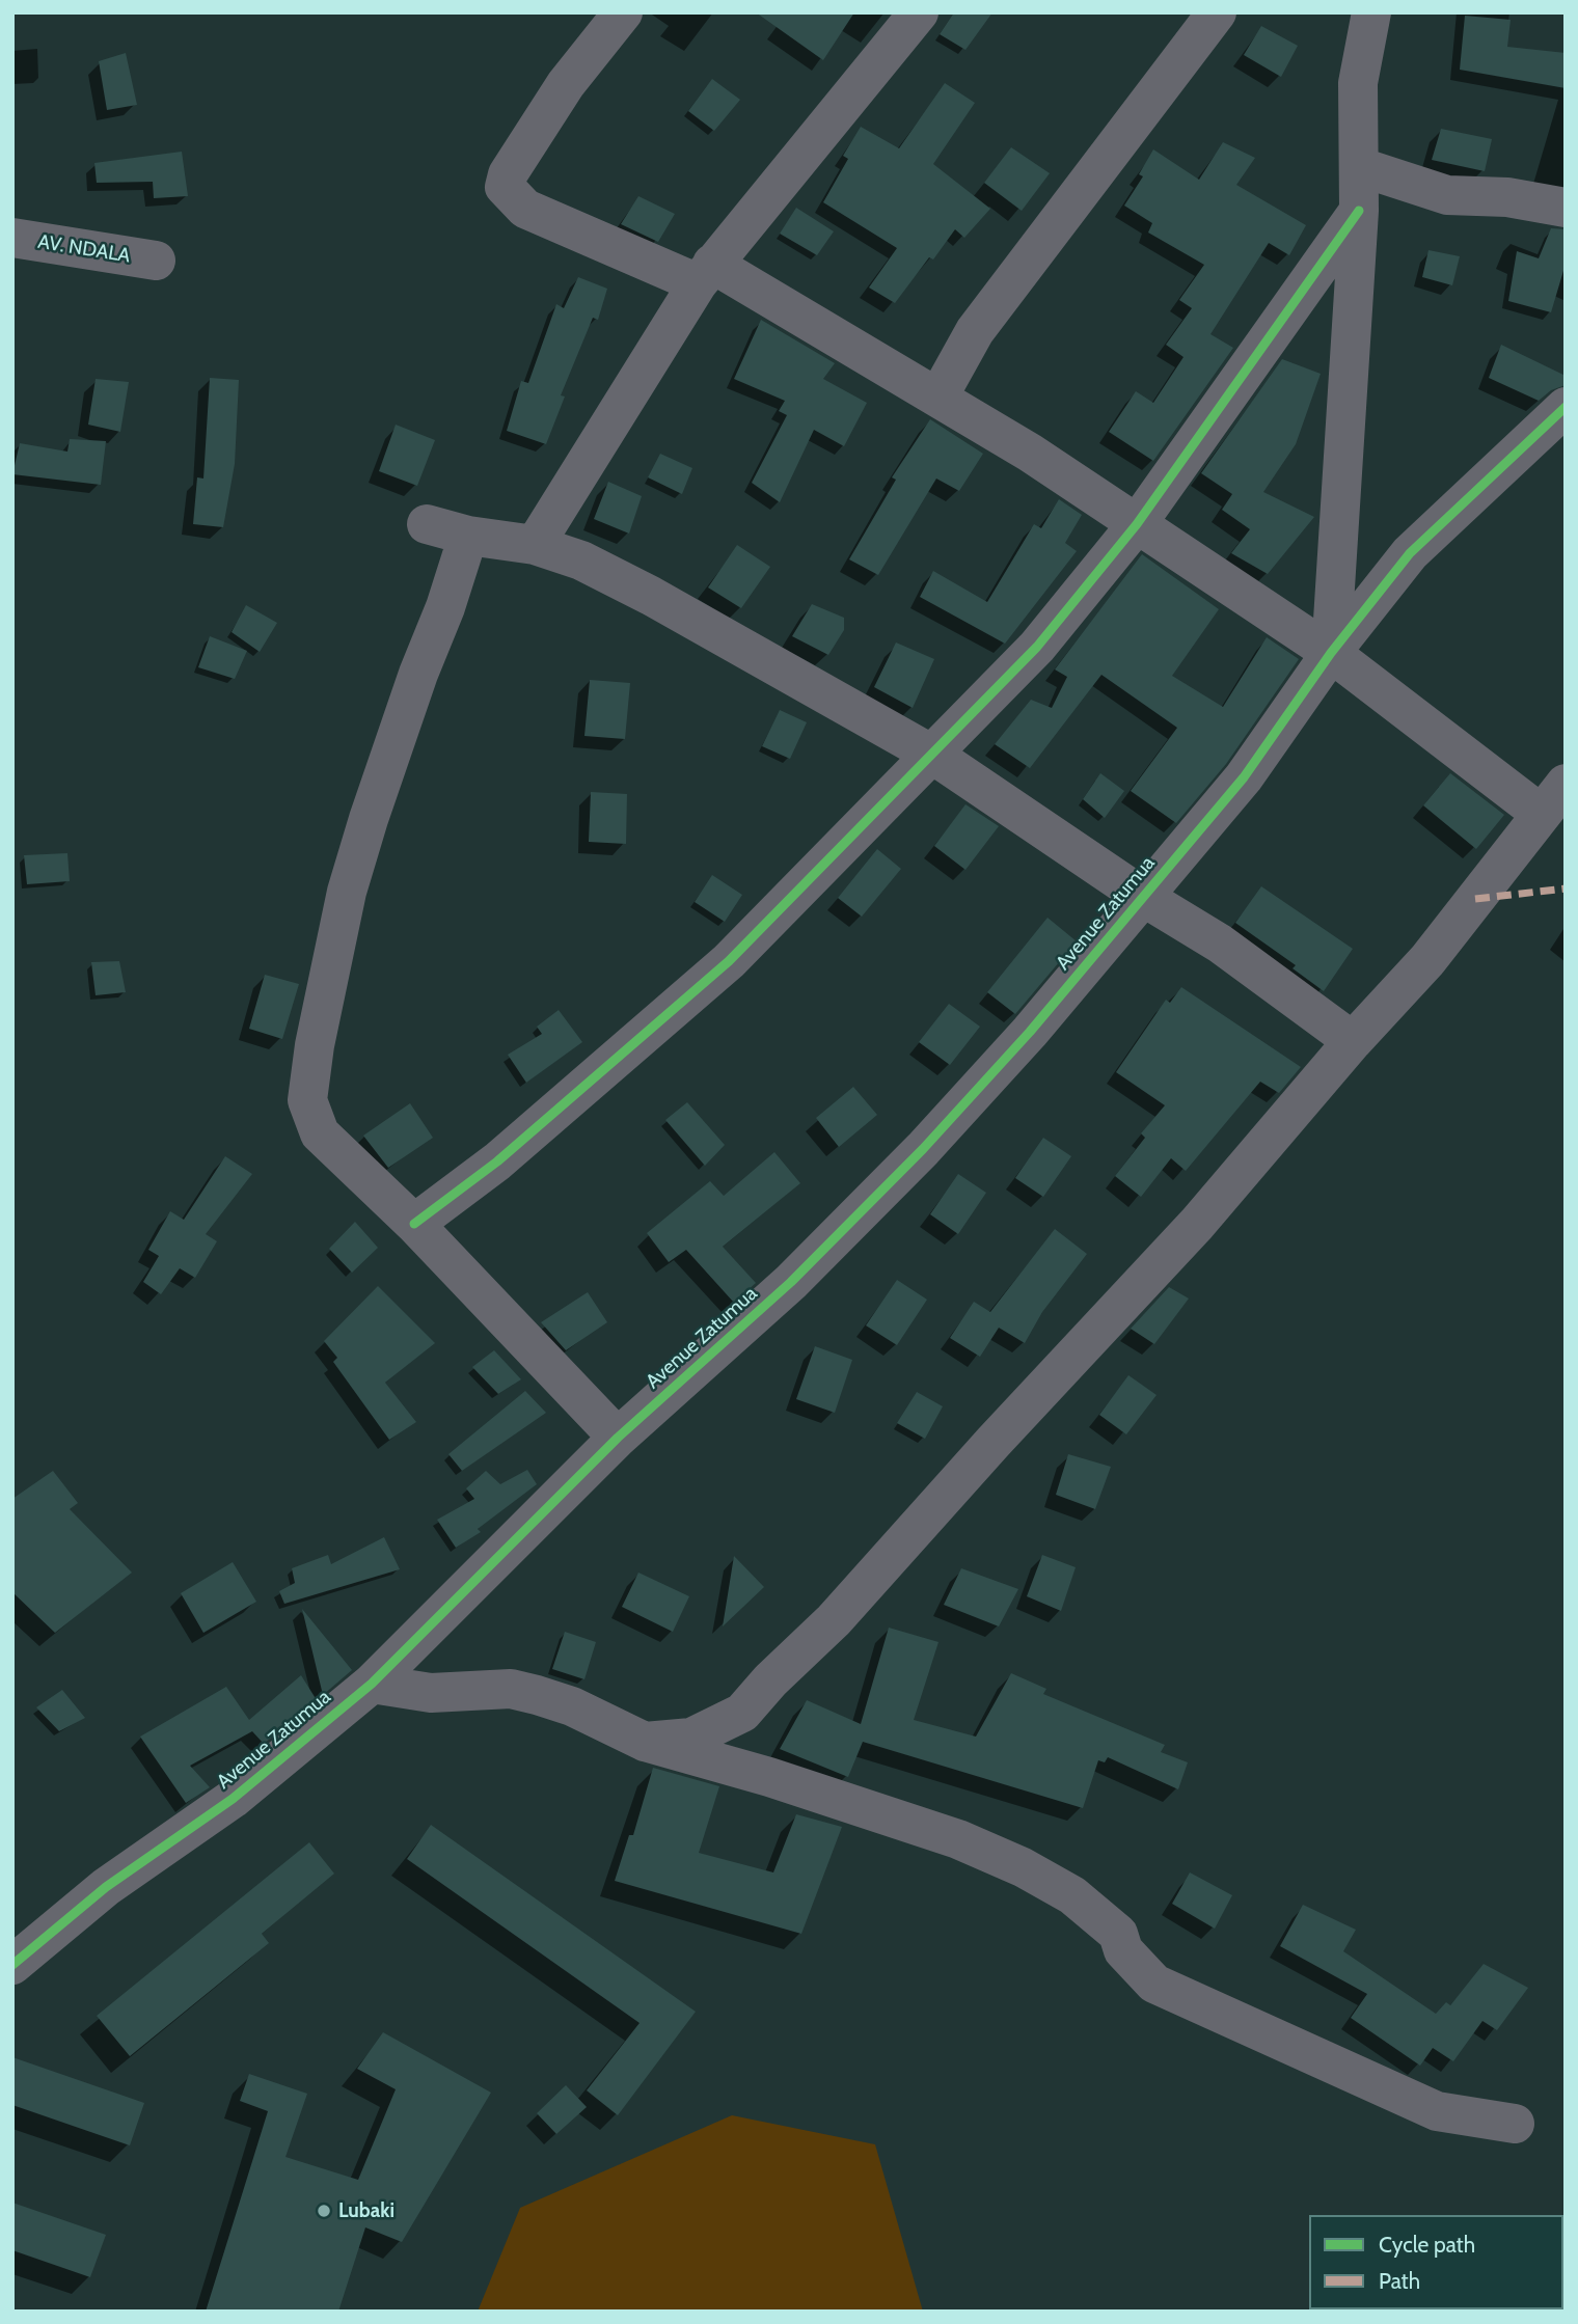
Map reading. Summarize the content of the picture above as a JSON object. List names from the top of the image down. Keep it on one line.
{"streets":{"street":["AV. NDALA","Avenue Zatumua"]},"places":["Lubaki"],"legend":["Cycle path","Path"]}
